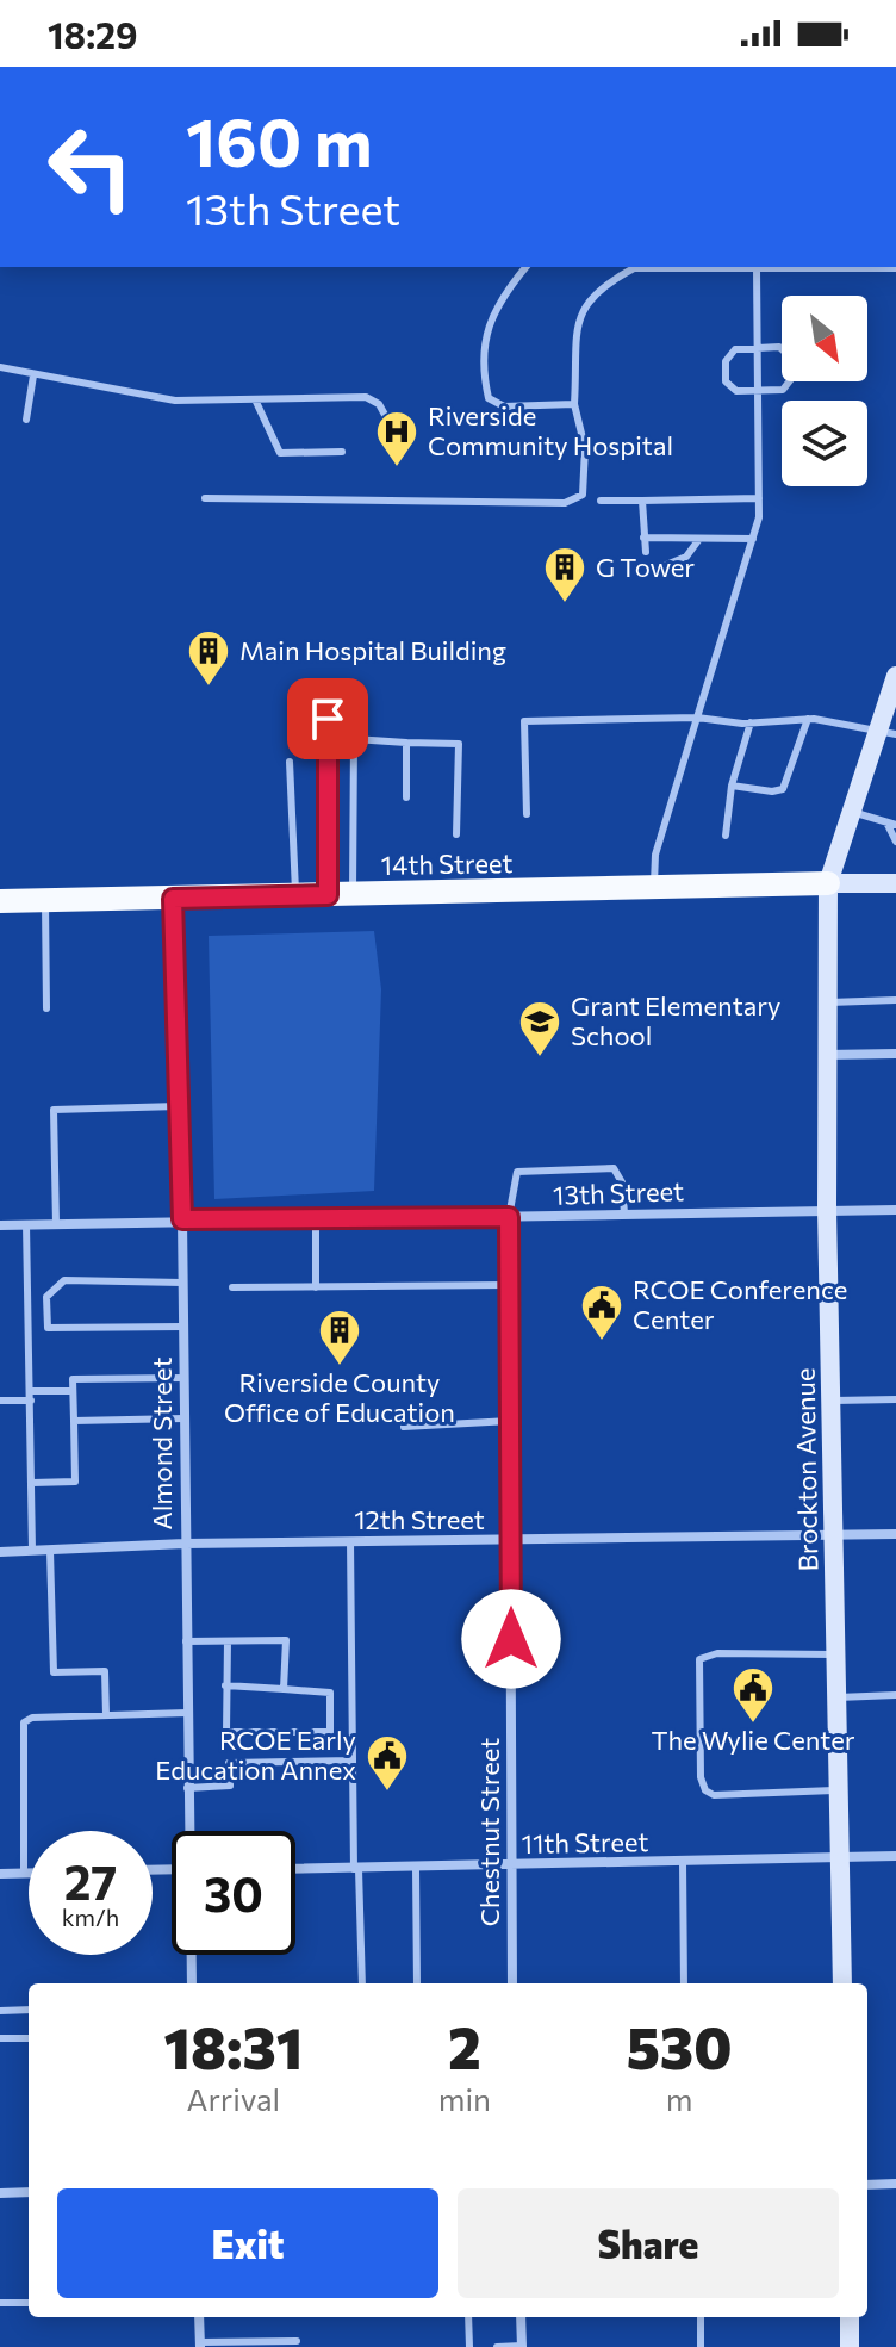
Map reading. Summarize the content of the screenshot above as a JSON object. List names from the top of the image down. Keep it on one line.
{"streets":{"main road":["14th Street","Brockton Avenue"],"street":["13th Street","Almond Street","12th Street","Chestnut Street","11th Street"]},"crossings":[["14th Street","Almond Street"],["14th Street","Brockton Avenue"],["13th Street","Almond Street"],["13th Street","Brockton Avenue"],["13th Street","Chestnut Street"],["Almond Street","12th Street"],["Brockton Avenue","12th Street"],["Brockton Avenue","11th Street"],["12th Street","Chestnut Street"],["Chestnut Street","11th Street"]],"places":{"hospital":["Riverside Community Hospital"],"building":["G Tower","Main Hospital Building","Riverside County Office of Education"],"school or university":["Grant Elementary School"],"public building":["RCOE Conference Center","The Wylie Center","RCOE Early Education Annex"]},"north":"bottom right","page":{"status":"18:29","turn":["160 m","13th Street"],"speed":"27 km/h","limit":"30","eta":["18:31","Arrival","2","min","530","m"],"buttons":["Exit","Share"]}}
